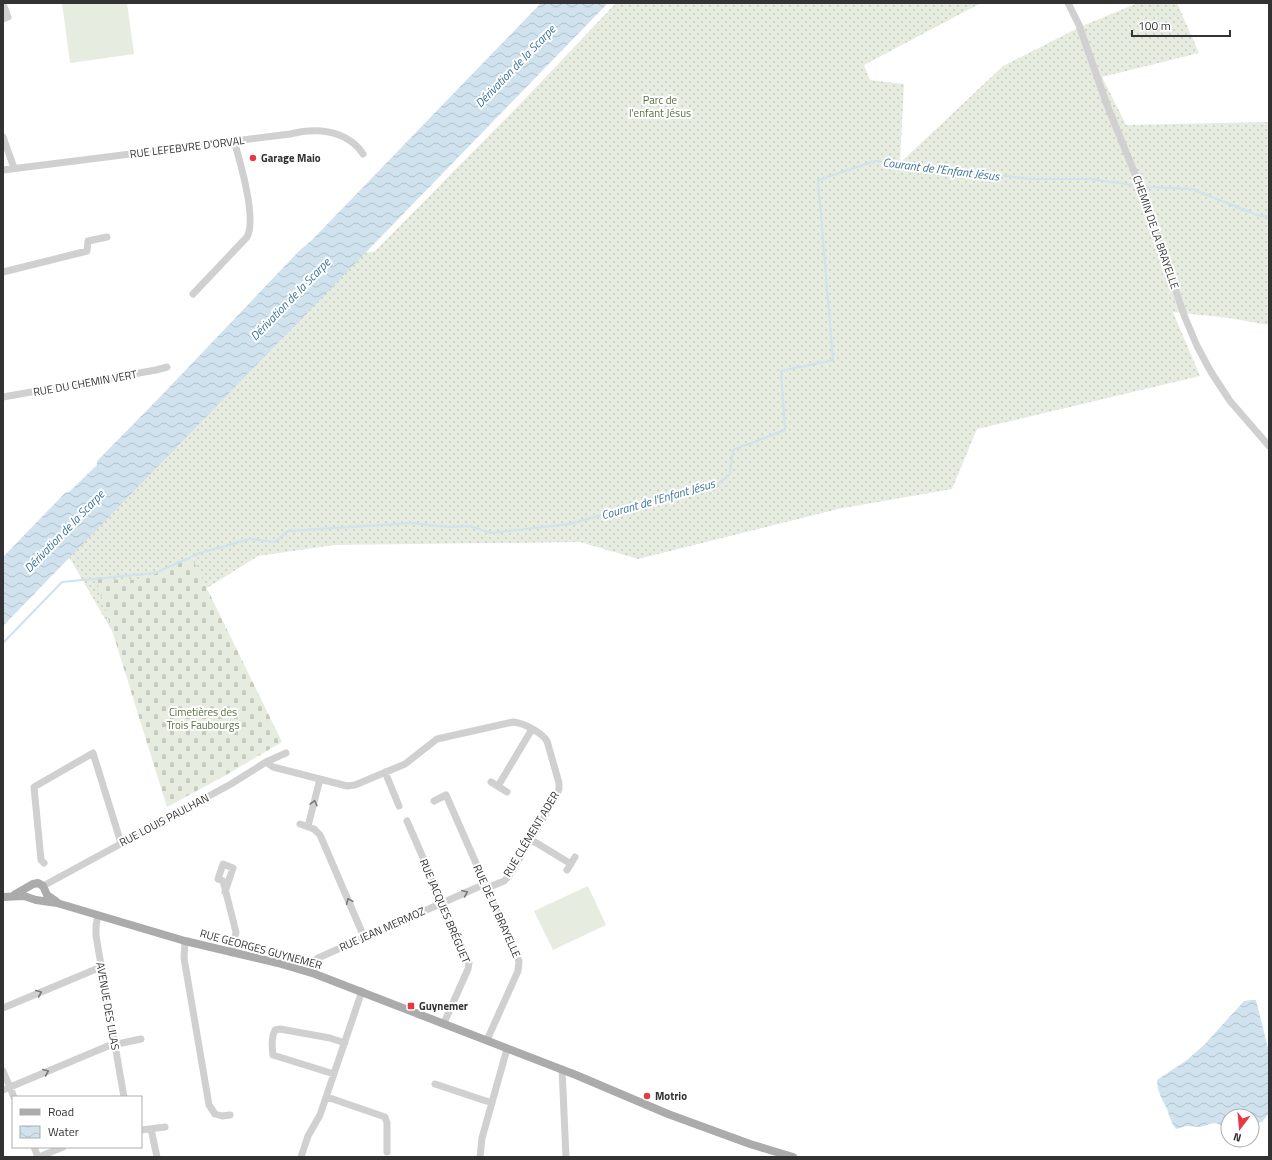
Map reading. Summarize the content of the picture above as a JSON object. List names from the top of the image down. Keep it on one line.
{"streets":{"main road":["RUE GEORGES GUYNEMER"],"street":["RUE LEFEBVRE D'ORVAL","CHEMIN DE LA BRAYELLE","RUE DU CHEMIN VERT","RUE LOUIS PAULHAN","RUE CLÉMENT ADER","RUE JACQUES BRÉGUET","RUE DE LA BRAYELLE","RUE JEAN MERMOZ","AVENUE DES LILAS"]},"crossings":[["RUE LOUIS PAULHAN","RUE CLÉMENT ADER"],["RUE LOUIS PAULHAN","RUE GEORGES GUYNEMER"],["RUE CLÉMENT ADER","RUE DE LA BRAYELLE"],["RUE CLÉMENT ADER","RUE JEAN MERMOZ"],["RUE JACQUES BRÉGUET","RUE JEAN MERMOZ"],["RUE JACQUES BRÉGUET","RUE GEORGES GUYNEMER"],["RUE DE LA BRAYELLE","RUE JEAN MERMOZ"],["RUE DE LA BRAYELLE","RUE GEORGES GUYNEMER"],["RUE JEAN MERMOZ","RUE GEORGES GUYNEMER"],["RUE GEORGES GUYNEMER","AVENUE DES LILAS"]],"water":["Dérivation de la Scarpe","Courant de l'Enfant Jésus"],"parks":["Parc de l'enfant Jésus","Cimetières des Trois Faubourgs"],"places":{"other":["Garage Maio","Motrio"],"transit":["Guynemer"]},"legend":["Road","Water"],"scale_bar":"100 m","north":"bottom"}
